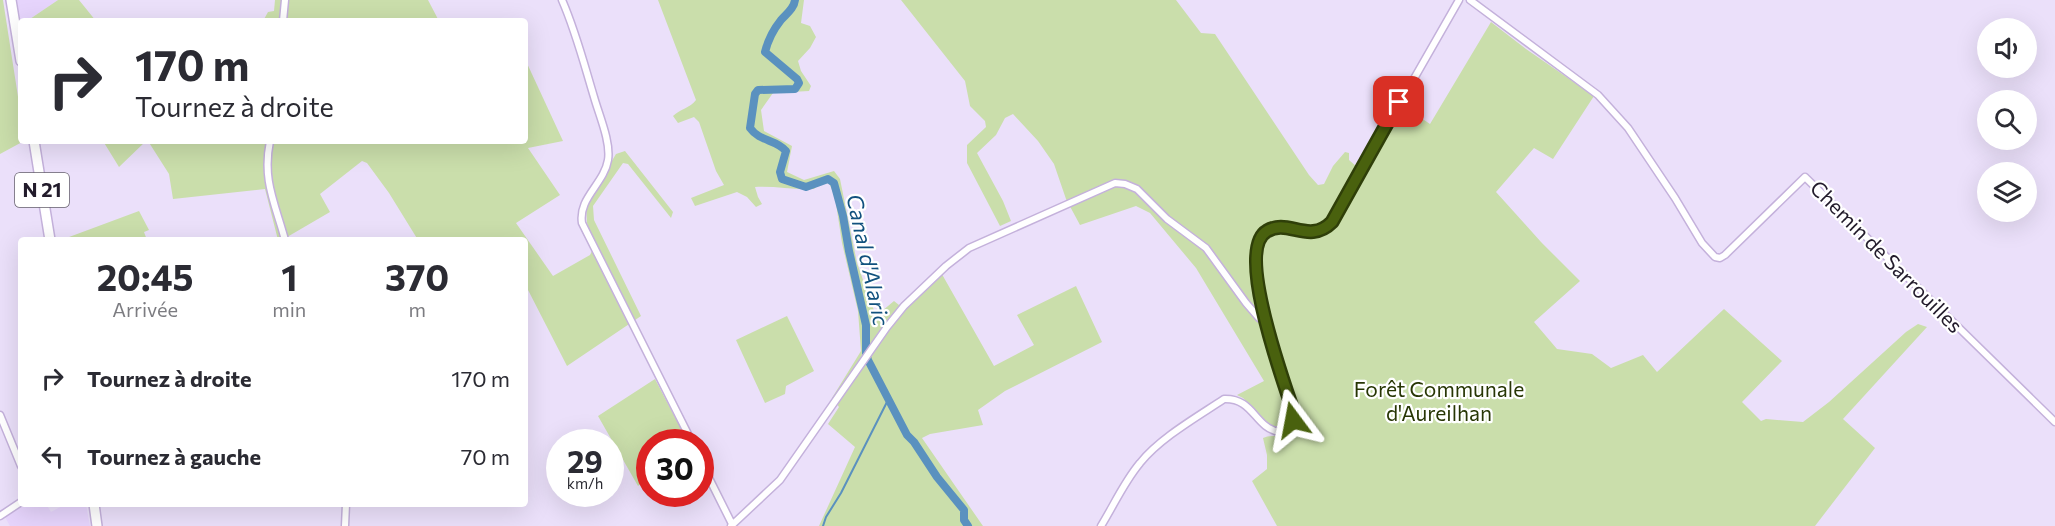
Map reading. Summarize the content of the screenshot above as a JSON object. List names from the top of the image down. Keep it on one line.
{"streets":{"main road":["N 21"],"street":["Chemin de Sarrouilles"]},"water":["Canal d'Alaric"],"parks":["Forêt Communale d'Aureilhan"],"page":{"turn":["170 m","Tournez à droite"],"eta":["20:45","Arrivée","1","min","370","m"],"list":[{"name":"Tournez à droite","value":"170 m"},{"name":"Tournez à gauche","value":"70 m"}],"speed":"29 km/h","limit":"30"}}
